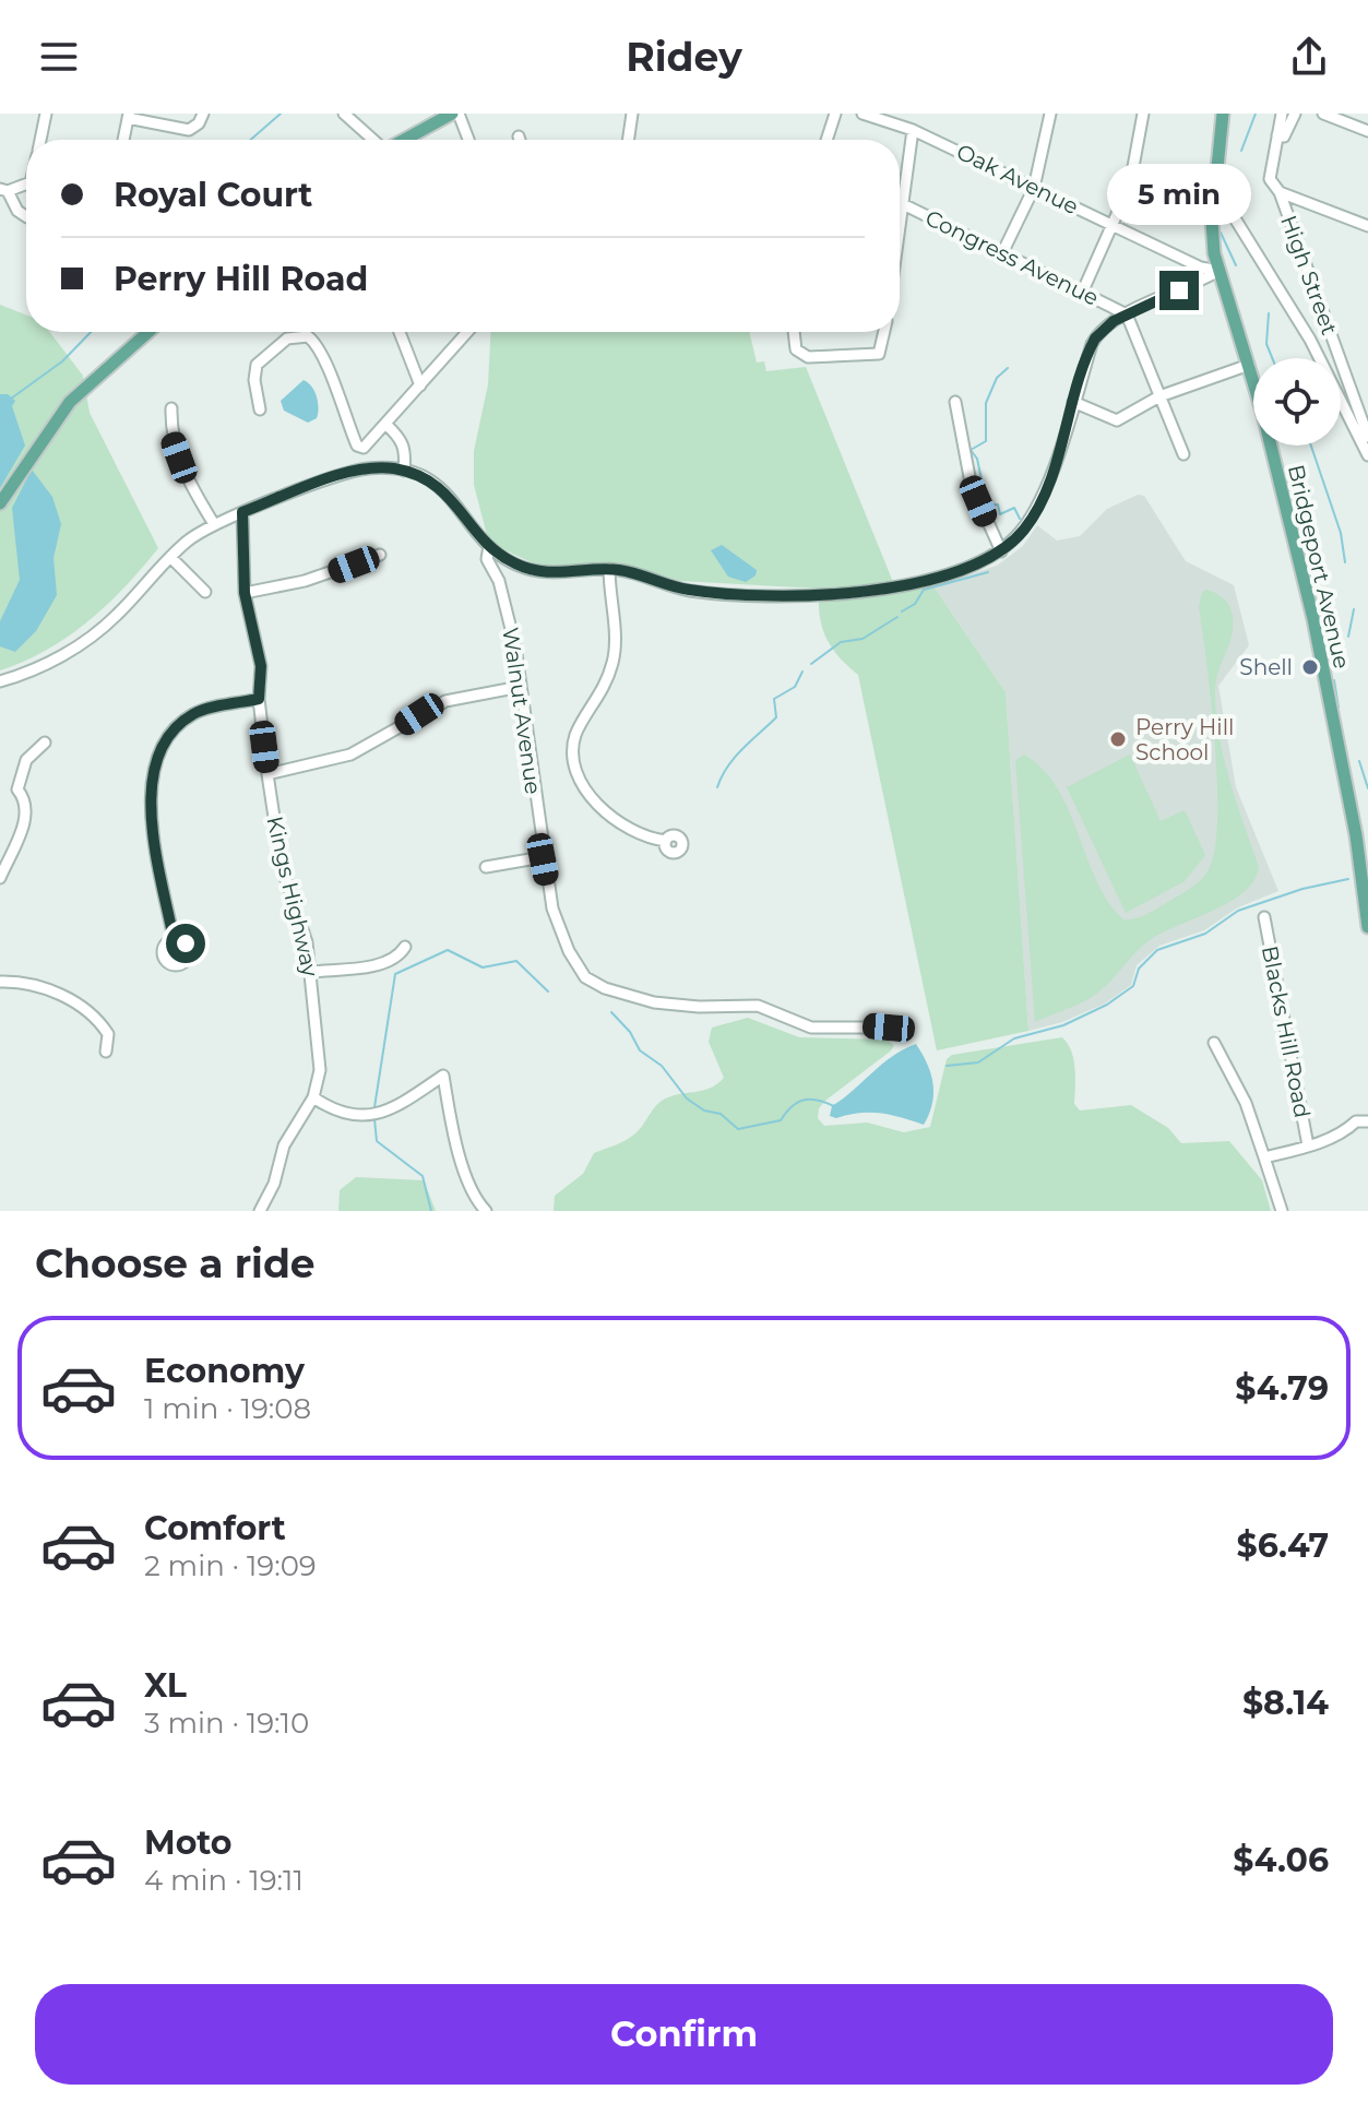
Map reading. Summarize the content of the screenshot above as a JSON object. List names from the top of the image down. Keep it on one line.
{"streets":{"main road":["Bridgeport Avenue"],"street":["Oak Avenue","Congress Avenue","High Street","Walnut Avenue","Kings Highway","Blacks Hill Road"]},"crossings":[["Oak Avenue","Bridgeport Avenue"]],"places":["Shell","Perry Hill School"],"page":{"header":"Ridey","banner":["Royal Court","Perry Hill Road"],"bubble":"5 min","heading":"Choose a ride","list":[{"name":"Economy","note":"1 min · 19:08","value":"$4.79"},{"name":"Comfort","note":"2 min · 19:09","value":"$6.47"},{"name":"XL","note":"3 min · 19:10","value":"$8.14"},{"name":"Moto","note":"4 min · 19:11","value":"$4.06"}],"buttons":"Confirm"}}
